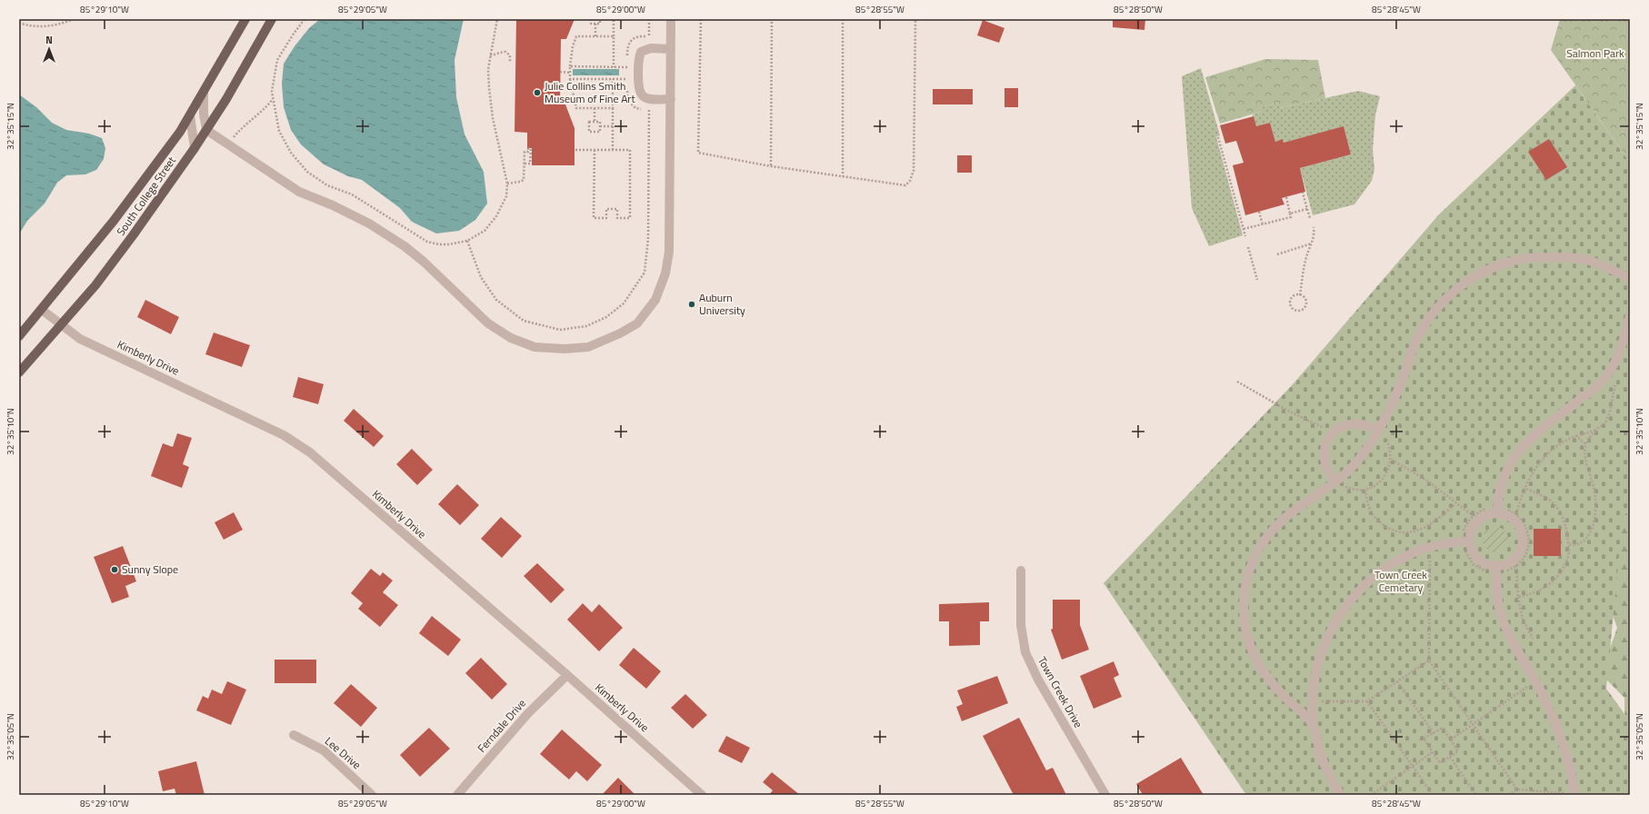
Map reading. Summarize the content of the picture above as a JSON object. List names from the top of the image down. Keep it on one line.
{"streets":{"main road":["South College Street"],"street":["Kimberly Drive","Town Creek Drive","Ferndale Drive","Lee Drive"]},"crossings":[["South College Street","Kimberly Drive"],["Kimberly Drive","Ferndale Drive"]],"parks":["Salmon Park","Town Creek Cemetary"],"places":["Julie Collins Smith Museum of Fine Art","Auburn University","Sunny Slope"],"north":"top","coordinates":["85°29'10\"W","85°29'05\"W","85°29'00\"W","85°28'55\"W","85°28'50\"W","85°28'45\"W","32°35'15\"N","32°35'10\"N","32°35'05\"N"]}
